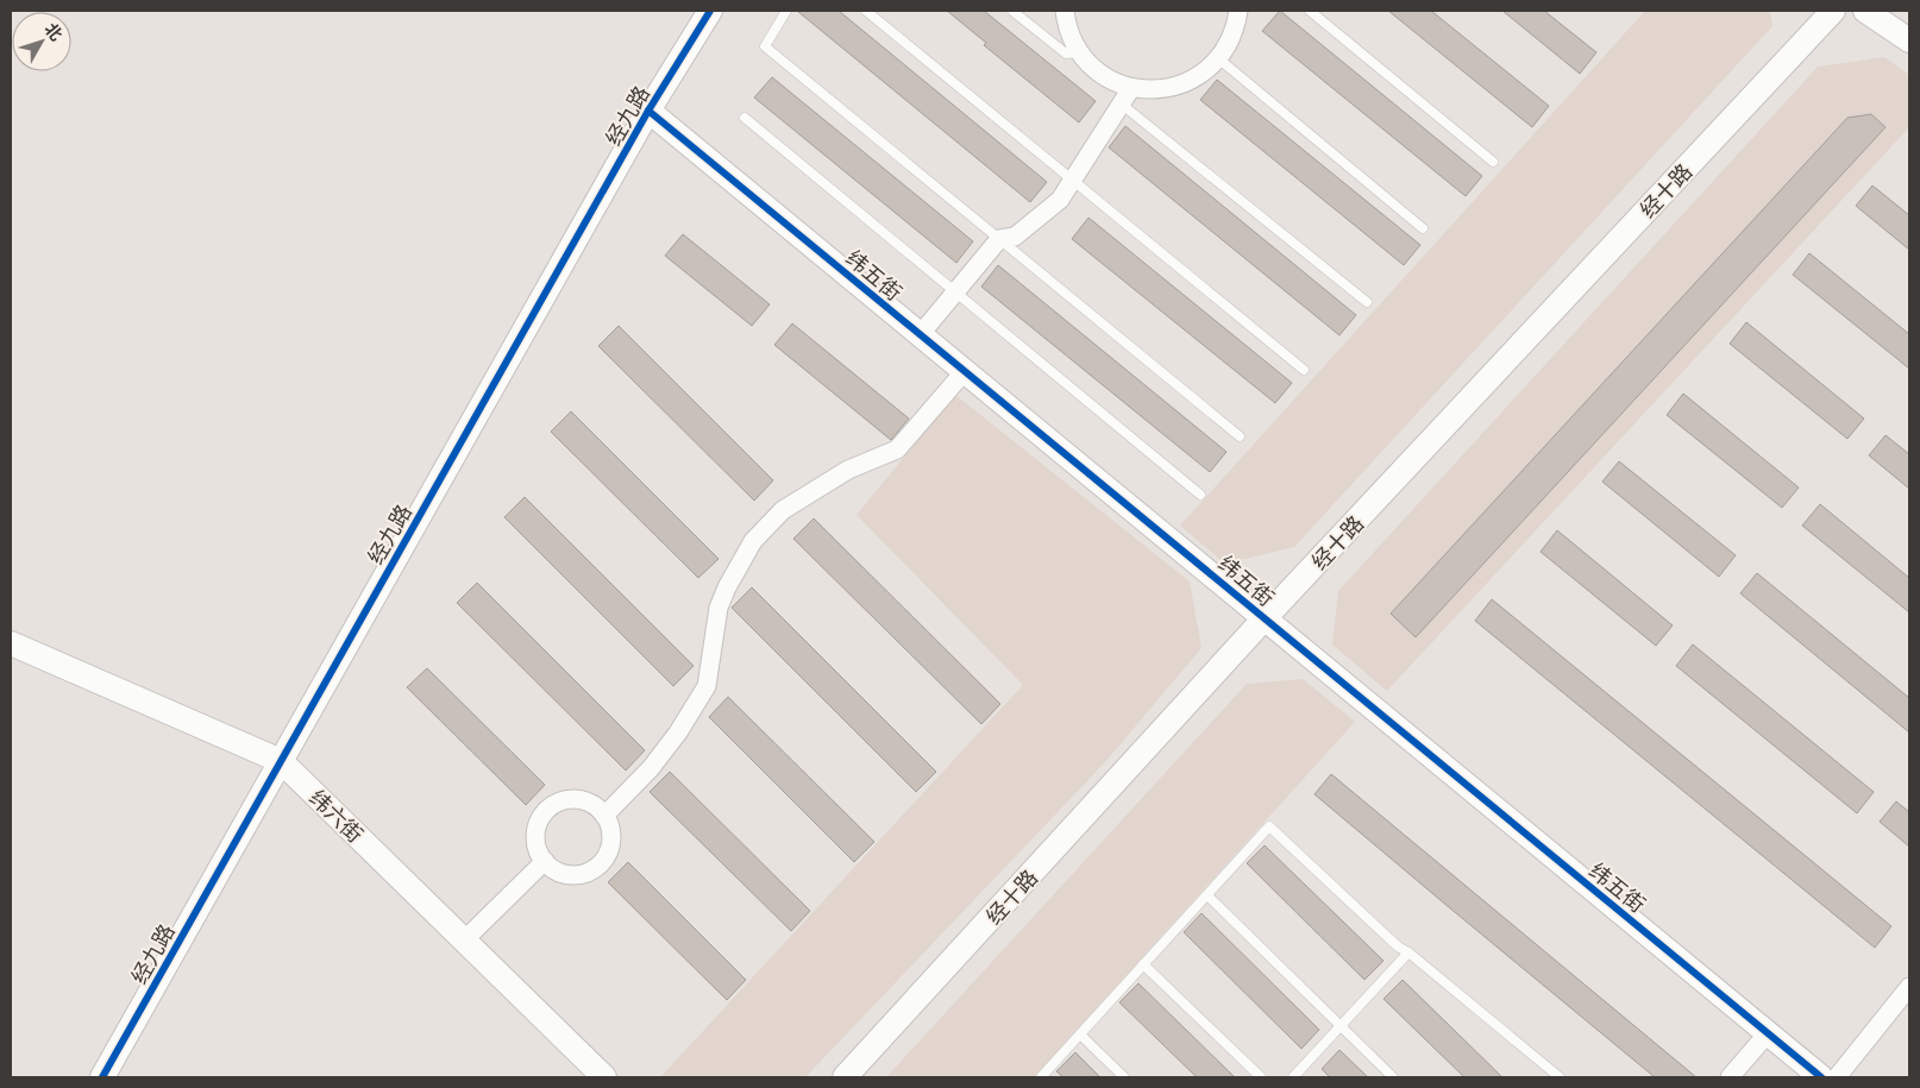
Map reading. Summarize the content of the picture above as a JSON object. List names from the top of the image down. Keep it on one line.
{"streets":{"street":["经九路","经十路","纬五街","纬六街"]},"crossings":[["经九路","纬五街"],["经九路","纬六街"],["经十路","纬五街"]],"north":"top right"}
